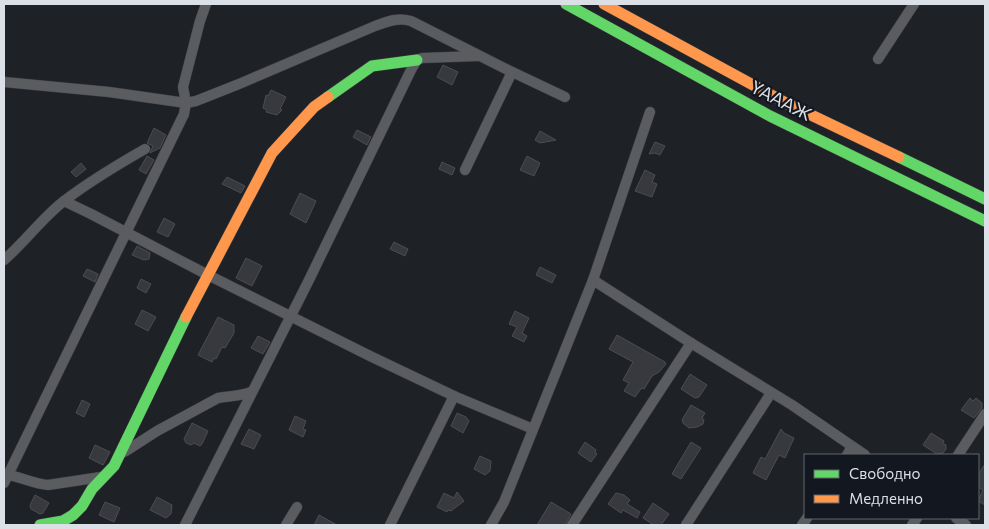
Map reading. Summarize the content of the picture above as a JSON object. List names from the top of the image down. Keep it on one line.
{"streets":{"main road":["ҮАААЖ"]},"legend":["Свободно","Медленно"]}
